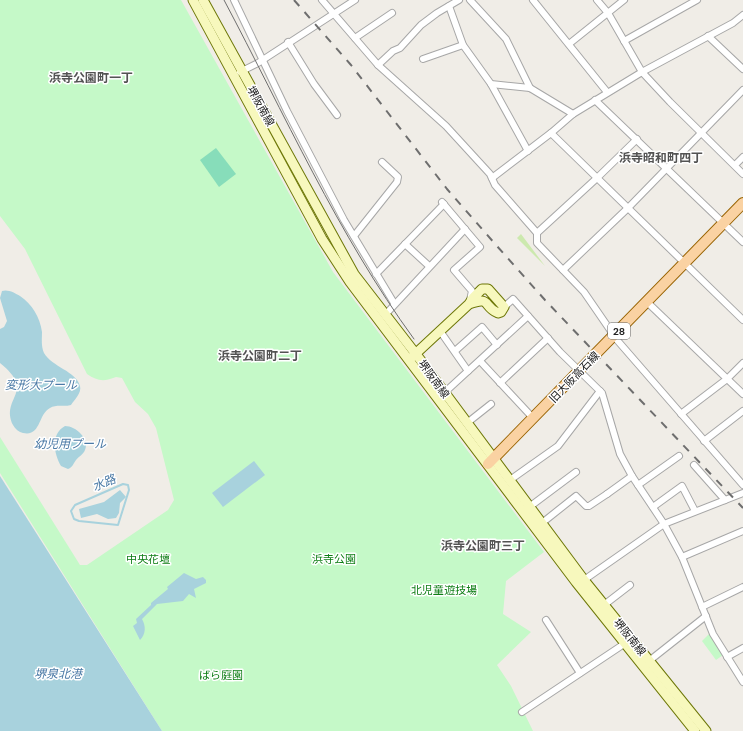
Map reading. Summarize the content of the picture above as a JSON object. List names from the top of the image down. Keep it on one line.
{"streets":{"main road":["堺阪南線","28","旧大阪高石線"]},"crossings":[["堺阪南線","旧大阪高石線"]],"districts":["浜寺公園町一丁","浜寺昭和町四丁","浜寺公園町二丁","浜寺公園町三丁"],"water":["変形大プール","幼児用プール","水路","堺泉北港"],"parks":["中央花壇","浜寺公園","北児童遊技場","ばら庭園"]}
